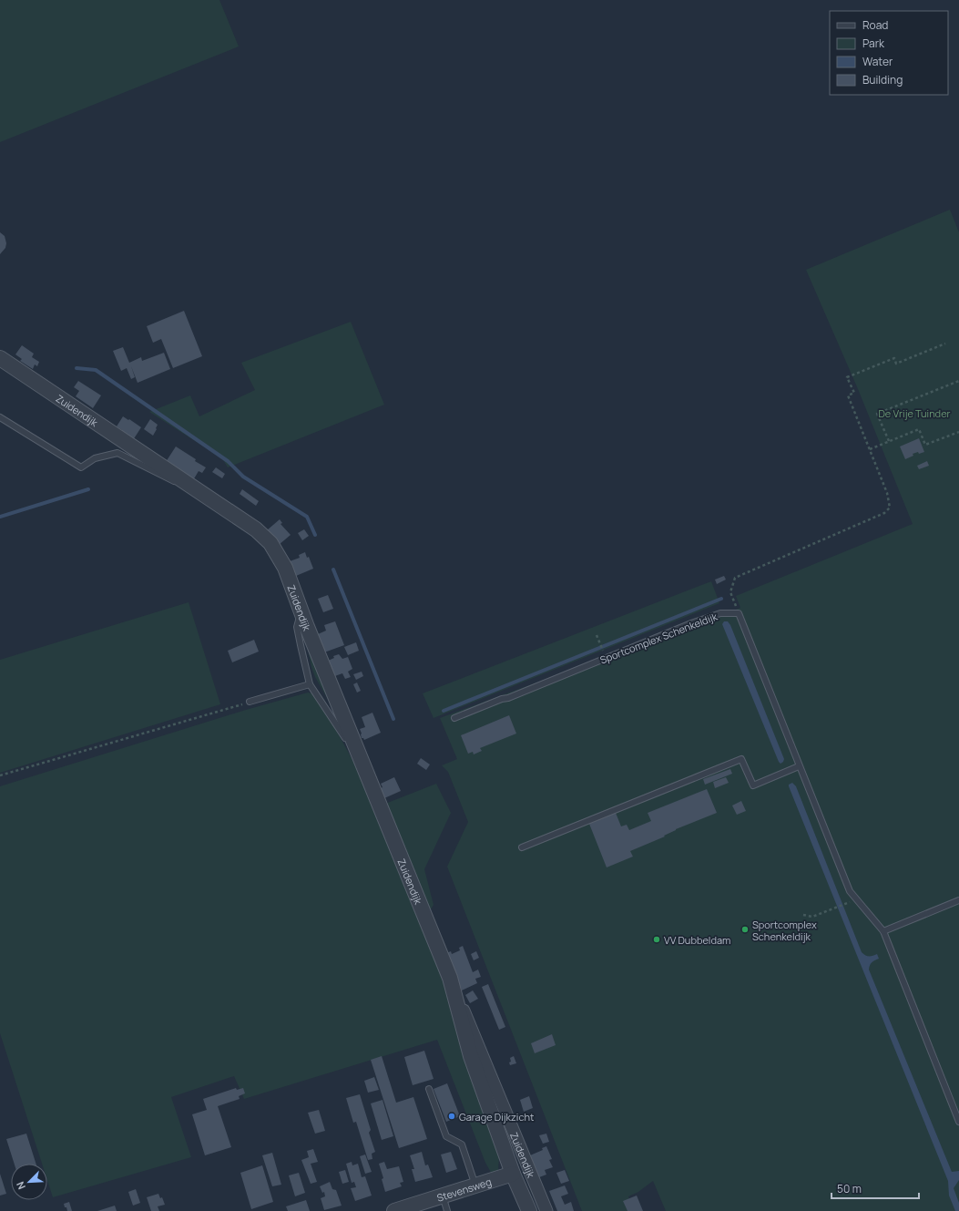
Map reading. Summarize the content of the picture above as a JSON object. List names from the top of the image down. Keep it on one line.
{"streets":{"street":["Zuidendijk","Stevensweg"],"lane":["Sportcomplex Schenkeldijk"]},"crossings":[["Zuidendijk","Stevensweg"]],"parks":["De Vrije Tuinder"],"places":["Sportcomplex Schenkeldijk","VV Dubbeldam","Garage Dijkzicht"],"legend":["Road","Park","Water","Building"],"scale_bar":"50 m","north":"bottom left"}
